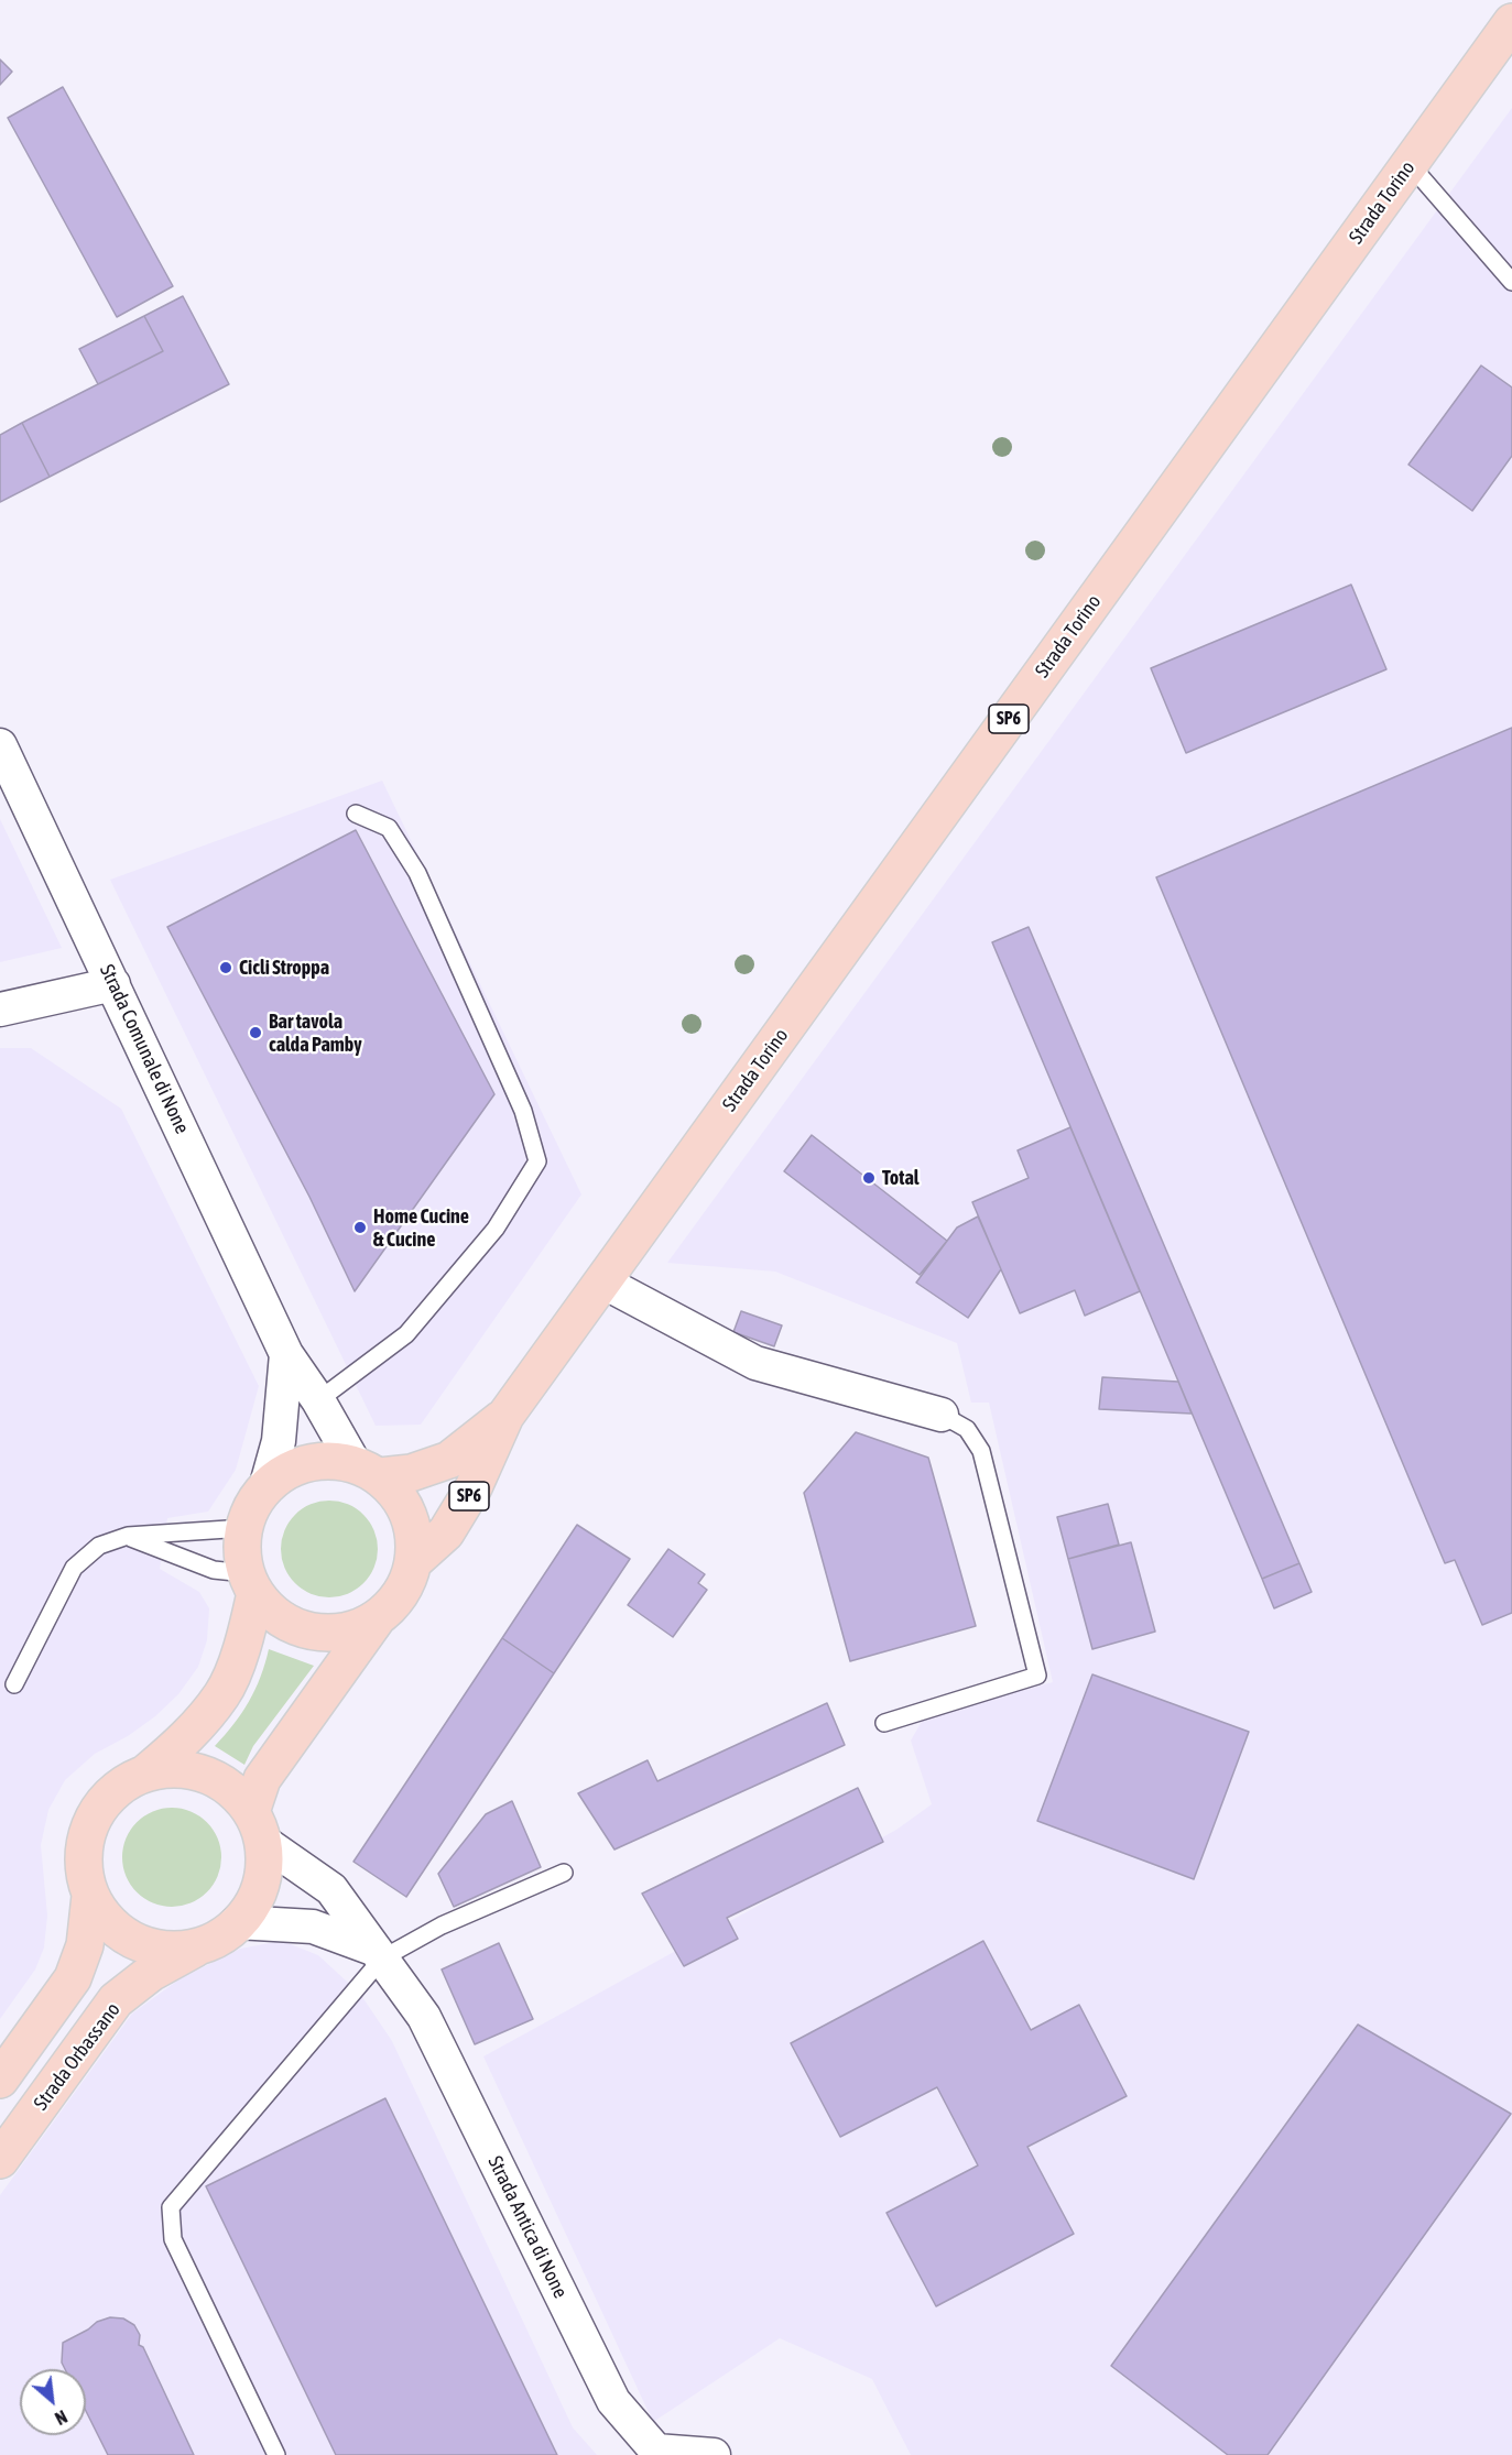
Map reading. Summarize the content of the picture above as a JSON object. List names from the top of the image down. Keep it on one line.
{"streets":{"main road":["Strada Torino","SP6","Strada Orbassano"],"street":["Strada Comunale di None","Strada Antica di None"]},"crossings":[["Strada Torino","Strada Comunale di None"],["Strada Orbassano","Strada Antica di None"]],"places":["Cicli Stroppa","Bar tavola calda Pamby","Total","Home Cucine & Cucine"],"north":"bottom right"}
